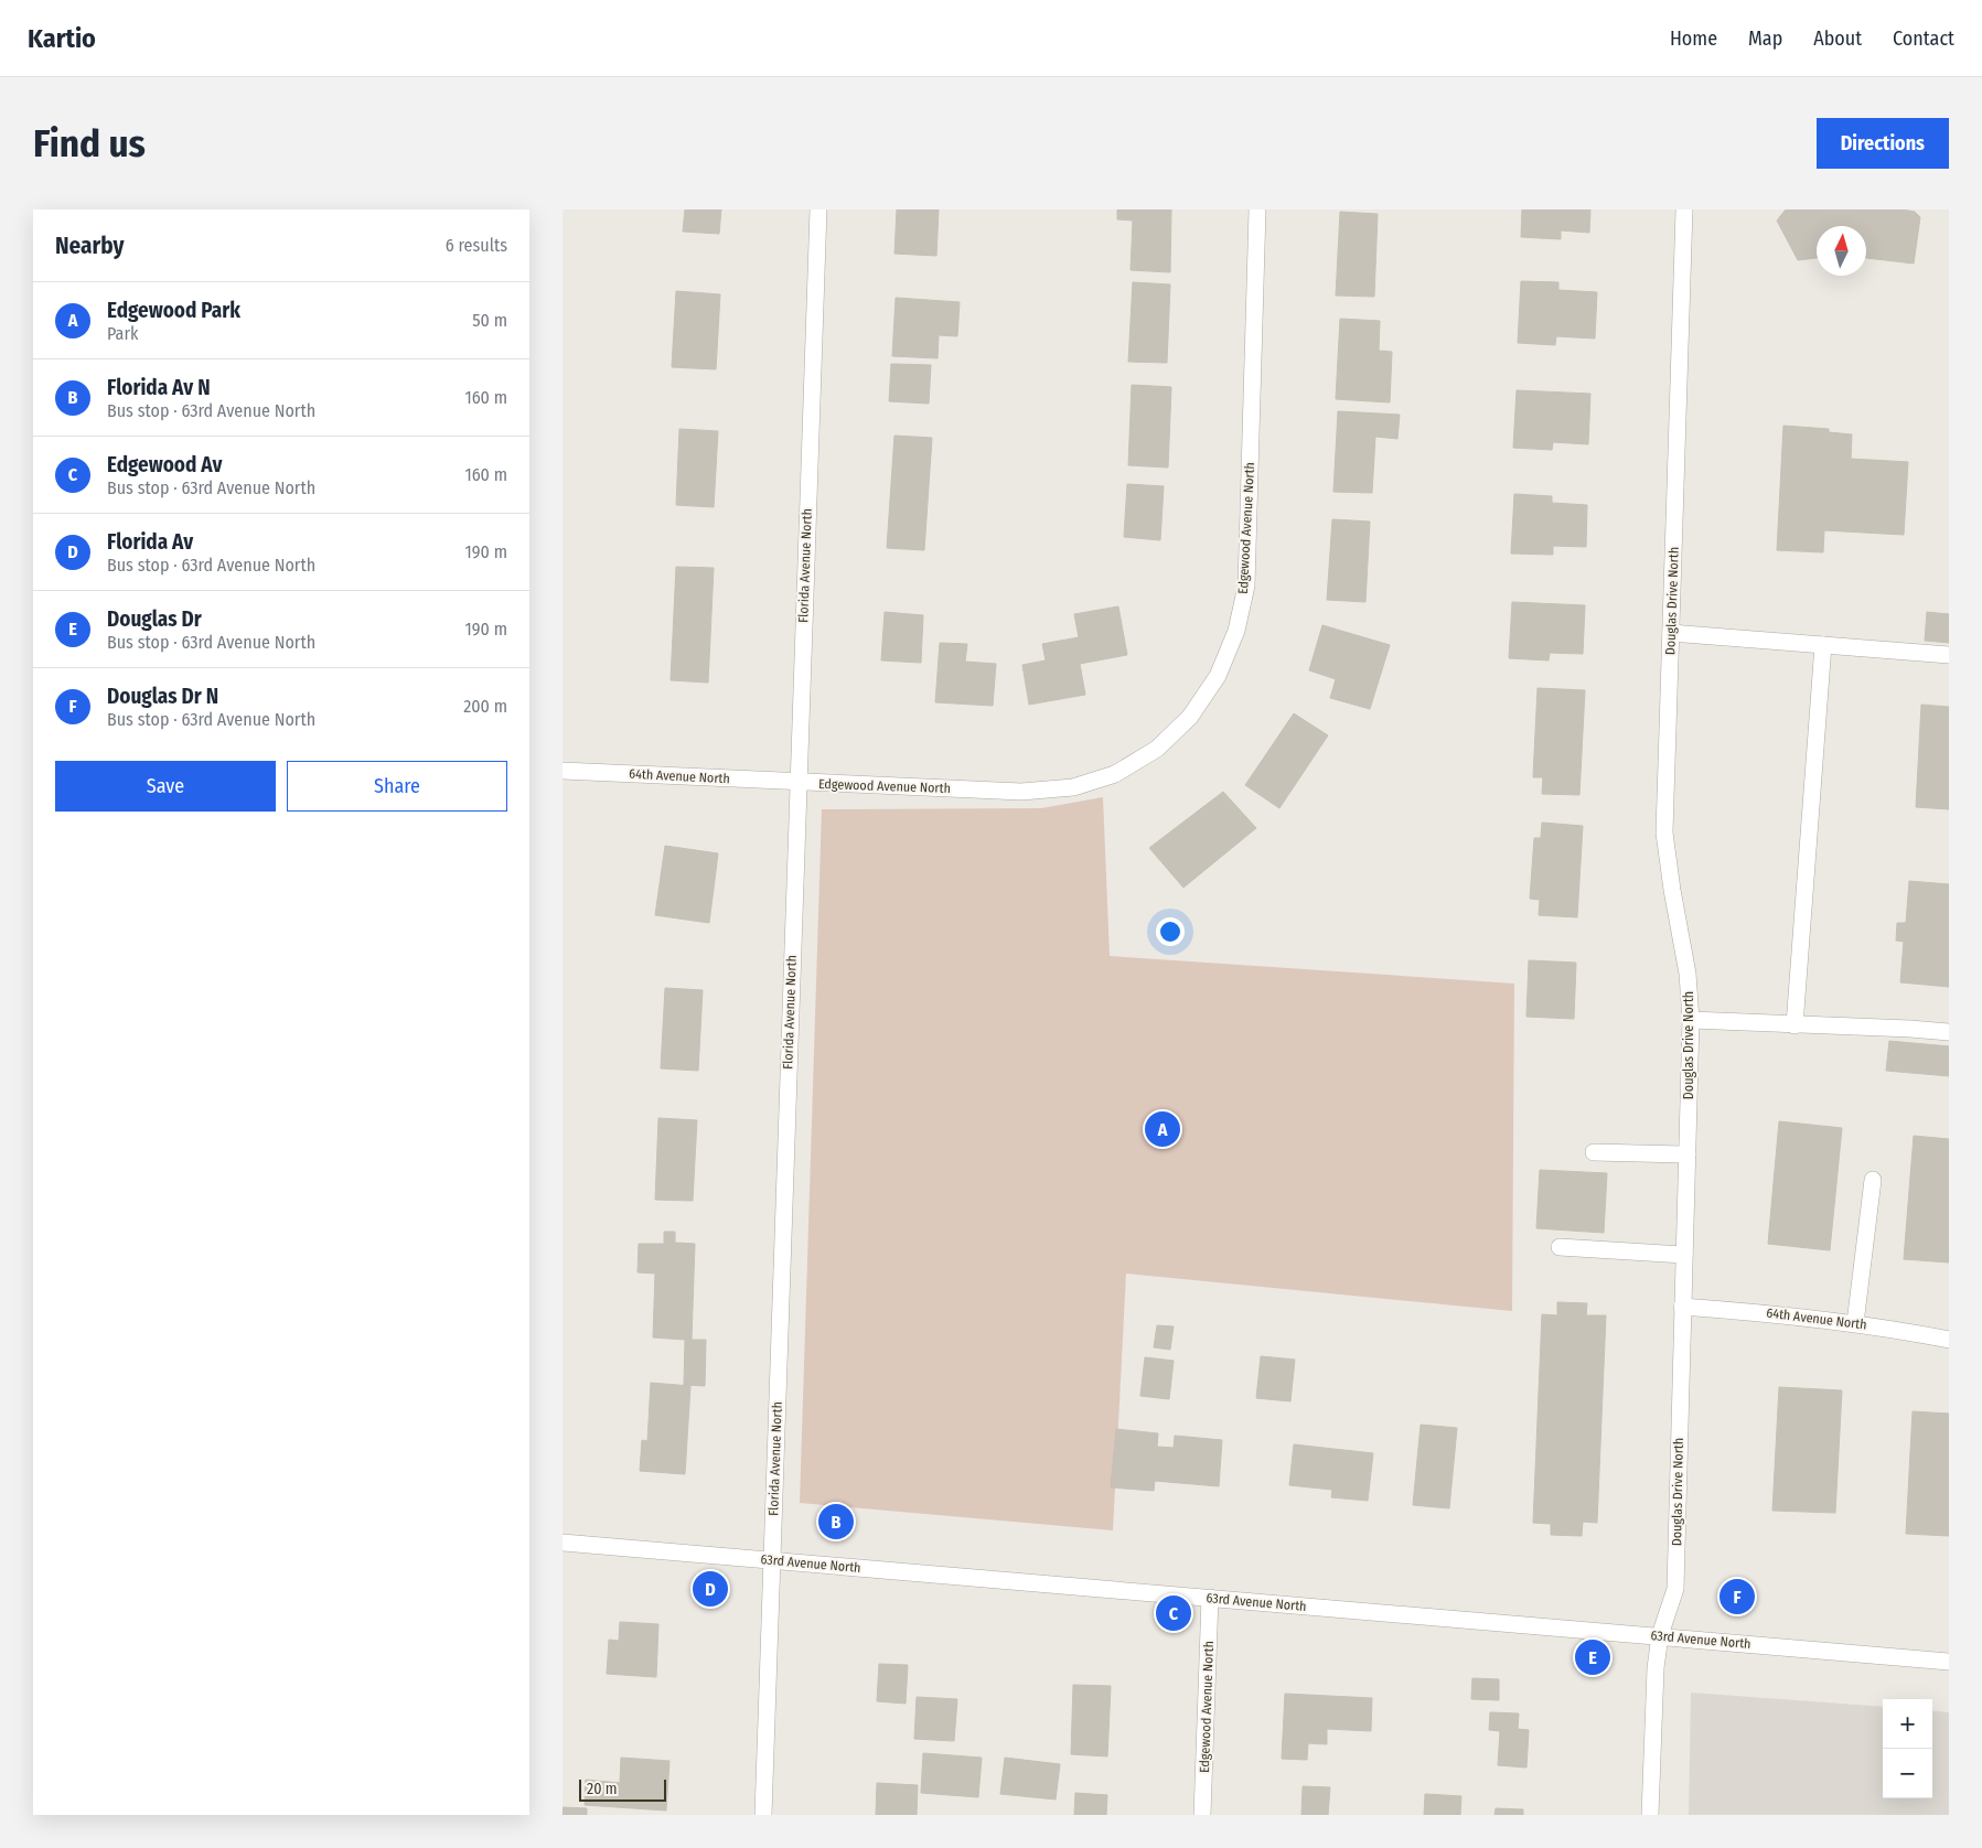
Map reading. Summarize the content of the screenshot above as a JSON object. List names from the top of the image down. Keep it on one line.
{"streets":{"street":["Edgewood Avenue North","Florida Avenue North","Douglas Drive North","64th Avenue North","63rd Avenue North"]},"crossings":[["Edgewood Avenue North","Florida Avenue North"],["Edgewood Avenue North","64th Avenue North"],["Edgewood Avenue North","63rd Avenue North"],["Florida Avenue North","64th Avenue North"],["Florida Avenue North","63rd Avenue North"],["Douglas Drive North","64th Avenue North"],["Douglas Drive North","63rd Avenue North"]],"scale_bar":"20 m","north":"top","page":{"header":"Kartio","nav":["Home","Map","About","Contact"],"buttons":["Directions",["Save","Share"]],"title":"Find us","heading":["Nearby","6 results"],"list":[{"mark":"A","name":"Edgewood Park","note":"Park","value":"50 m"},{"mark":"B","name":"Florida Av N","note":"Bus stop · 63rd Avenue North","value":"160 m"},{"mark":"C","name":"Edgewood Av","note":"Bus stop · 63rd Avenue North","value":"160 m"},{"mark":"D","name":"Florida Av","note":"Bus stop · 63rd Avenue North","value":"190 m"},{"mark":"E","name":"Douglas Dr","note":"Bus stop · 63rd Avenue North","value":"190 m"},{"mark":"F","name":"Douglas Dr N","note":"Bus stop · 63rd Avenue North","value":"200 m"}],"pins":["A","B","D","F","C","E"],"map_buttons":["+","−"],"scale":"20 m"}}
